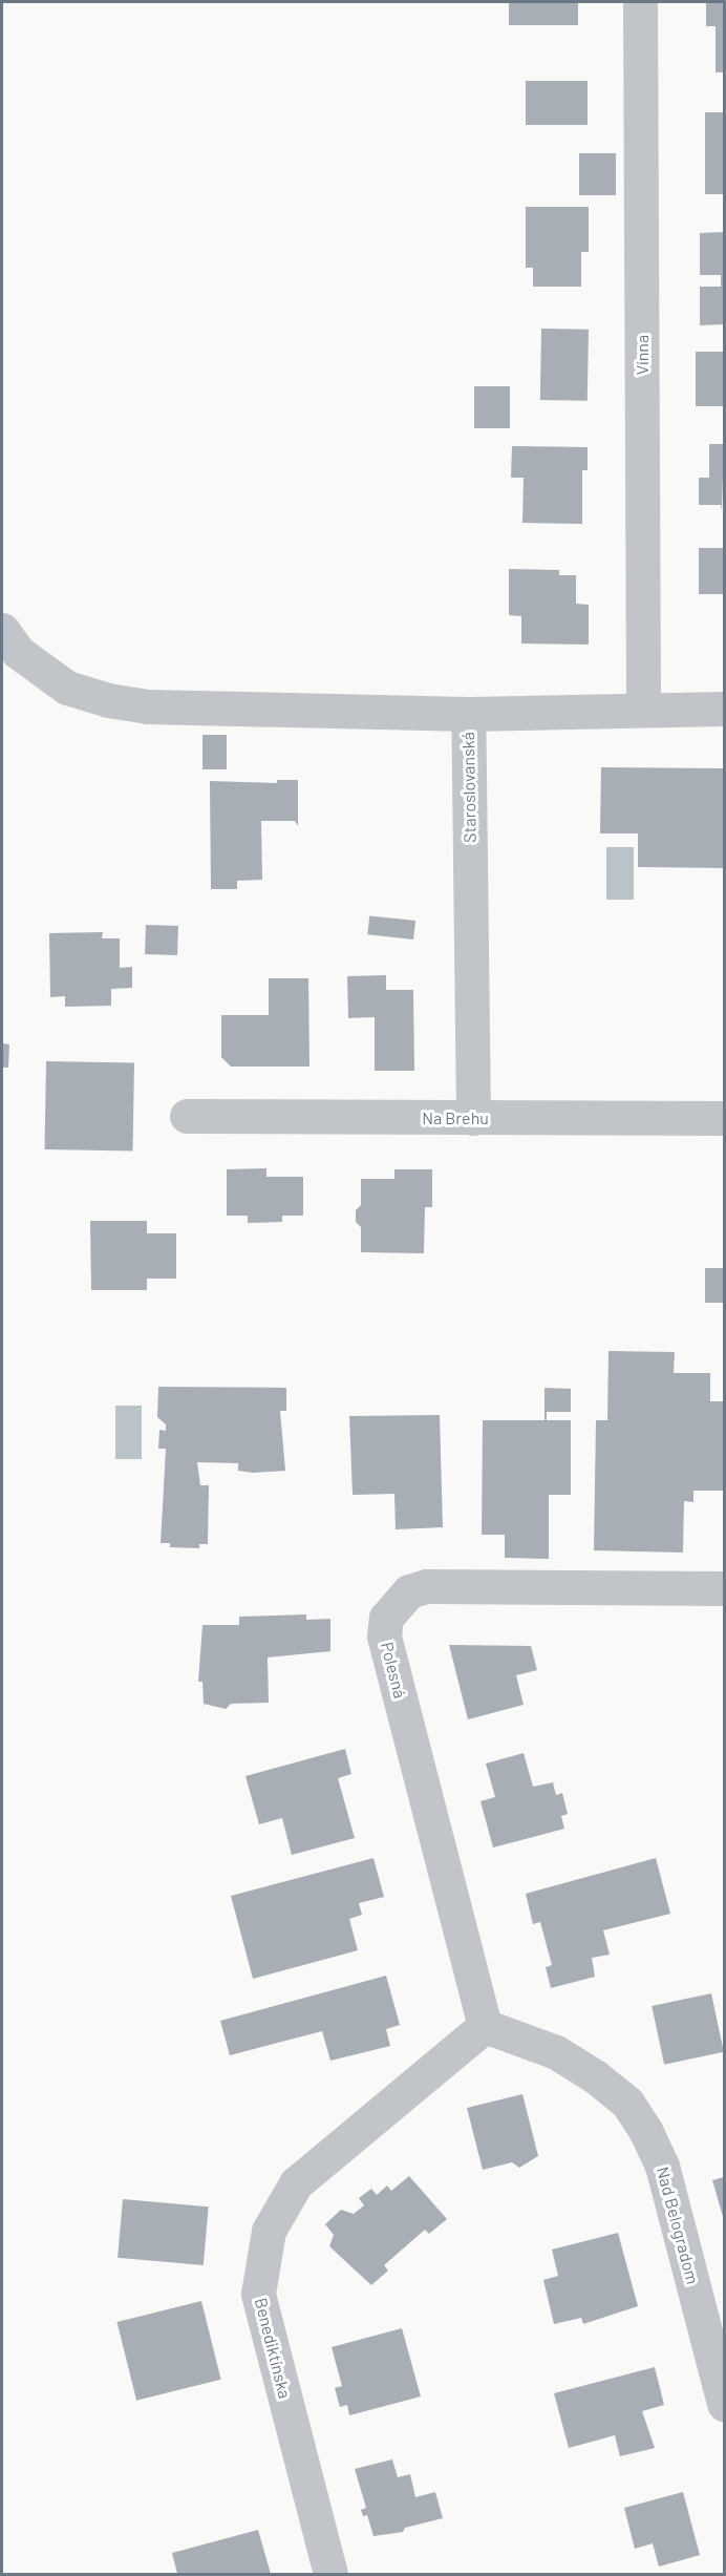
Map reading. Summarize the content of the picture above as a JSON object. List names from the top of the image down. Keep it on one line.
{"streets":{"street":["Vínna","Staroslovanská","Na Brehu","Polesná","Nad Belogradom","Benediktínska"]},"crossings":[["Vínna","Staroslovanská"],["Staroslovanská","Na Brehu"],["Polesná","Nad Belogradom"],["Polesná","Benediktínska"],["Nad Belogradom","Benediktínska"]]}
